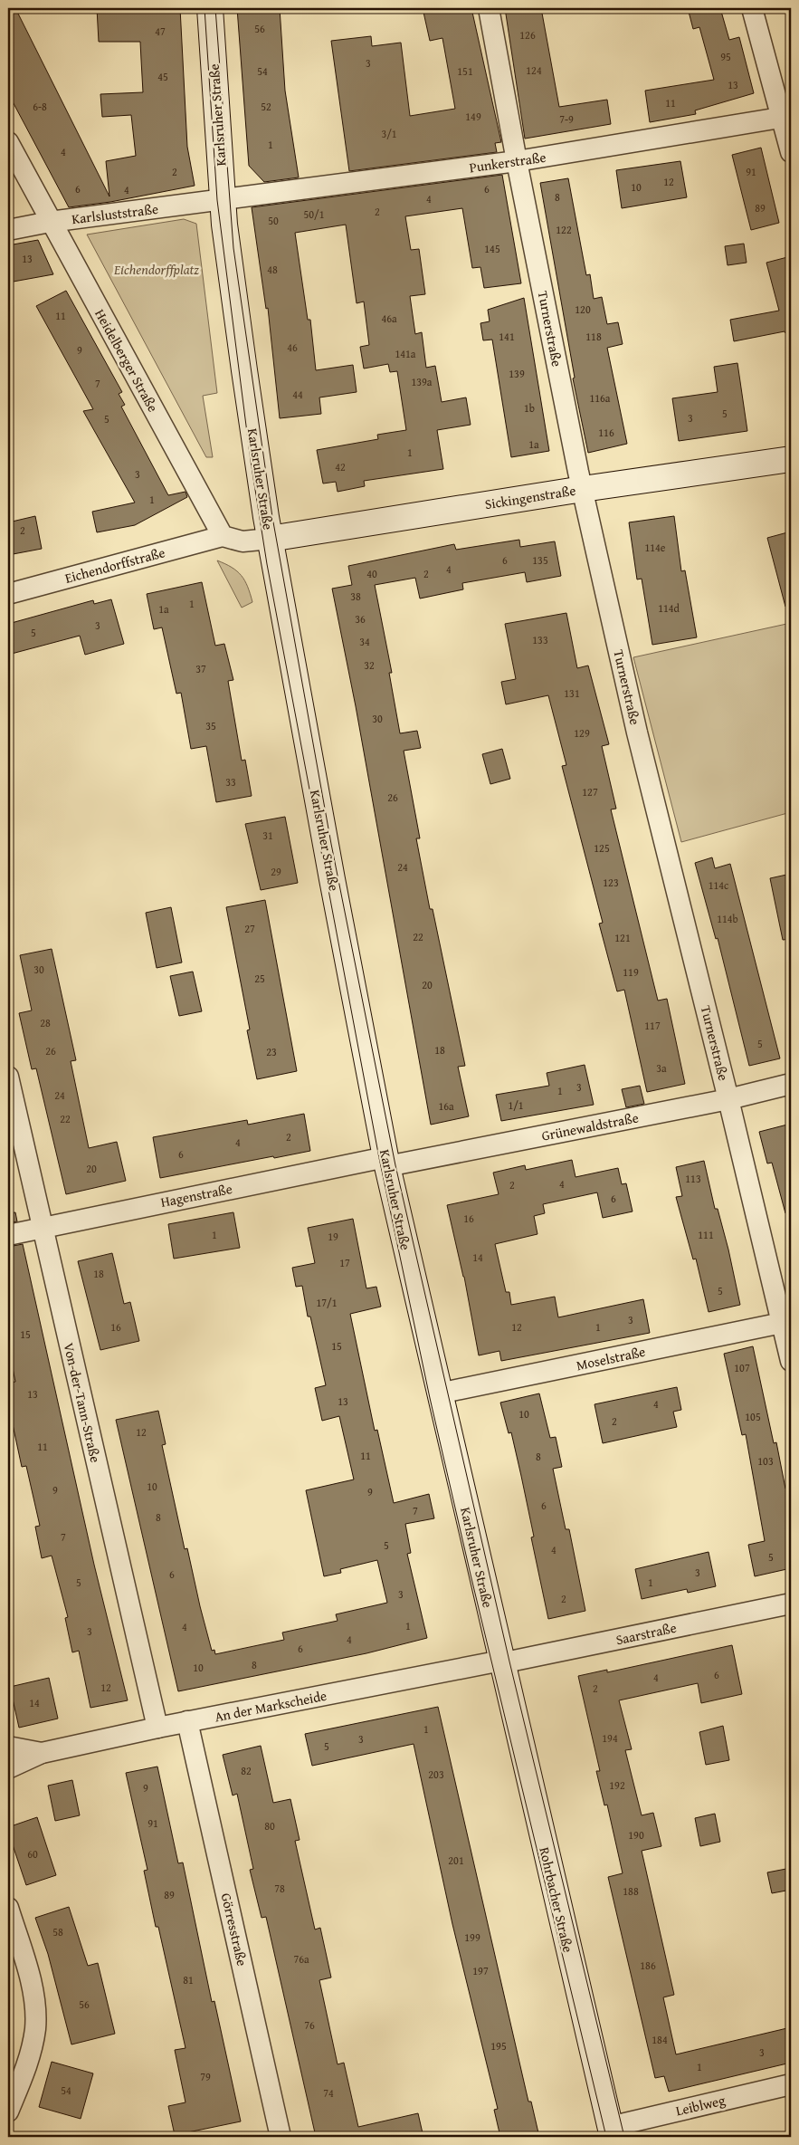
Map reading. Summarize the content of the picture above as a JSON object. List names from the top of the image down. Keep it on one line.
{"streets":{"main road":["Karlsruher Straße","Sickingenstraße","Rohrbacher Straße"],"street":["Punkerstraße","Karlsluststraße","Turnerstraße","Heidelberger Straße","Eichendorffstraße","Grünewaldstraße","Hagenstraße","Moselstraße","Von-der-Tann-Straße","Saarstraße","An der Markscheide","Görresstraße","Leiblweg"]},"crossings":[["Karlsruher Straße","Punkerstraße"],["Karlsruher Straße","Karlsluststraße"],["Karlsruher Straße","Sickingenstraße"],["Karlsruher Straße","Grünewaldstraße"],["Karlsruher Straße","Hagenstraße"],["Karlsruher Straße","Moselstraße"],["Karlsruher Straße","Saarstraße"],["Karlsruher Straße","An der Markscheide"],["Karlsruher Straße","Rohrbacher Straße"],["Punkerstraße","Karlsluststraße"],["Punkerstraße","Turnerstraße"],["Karlsluststraße","Heidelberger Straße"],["Turnerstraße","Sickingenstraße"],["Turnerstraße","Grünewaldstraße"],["Turnerstraße","Moselstraße"],["Heidelberger Straße","Eichendorffstraße"],["Grünewaldstraße","Hagenstraße"],["Hagenstraße","Von-der-Tann-Straße"],["Von-der-Tann-Straße","An der Markscheide"],["Saarstraße","An der Markscheide"],["Saarstraße","Rohrbacher Straße"],["An der Markscheide","Rohrbacher Straße"],["An der Markscheide","Görresstraße"],["Rohrbacher Straße","Leiblweg"]],"parks":["Eichendorffplatz"],"house_numbers":["56","47","126","95","3","124","54","151","45","13","11","6-8","52","149","7-9","3/1","1","4","2","91","12","10","6","6","4","8","4","89","2","50/1","50","122","145","13","48","120","11","46a","141","118","46","9","141a","139","139a","7","44","116a","1b","5","3","5","116","1a","1","42","3","1","2","114e","6","135","4","40","2","38","1","114d","1a","36","3","5","133","34","32","37","131","30","35","129","33","127","26","31","125","24","29","123","114c","114b","27","22","121","30","119","25","20","28","117","5","18","26","23","3a","3","1","24","1/1","16a","22","2","4","6","20","113","4","2","6","16","1","111","19","14","17","18","5","17/1","3","16","12","1","15","15","107","13","13","4","10","105","2","12","11","11","8","103","10","9","9","6","7","8","7","5","4","5","3","6","5","1","3","2","1","4","3","4","6","8","10","6","4","12","2","14","1","194","3","5","82","203","192","9","91","80","190","60","201","78","188","89","58","199","76a","186","197","81","56","76","184","195","3","1","79","54","74"]}
